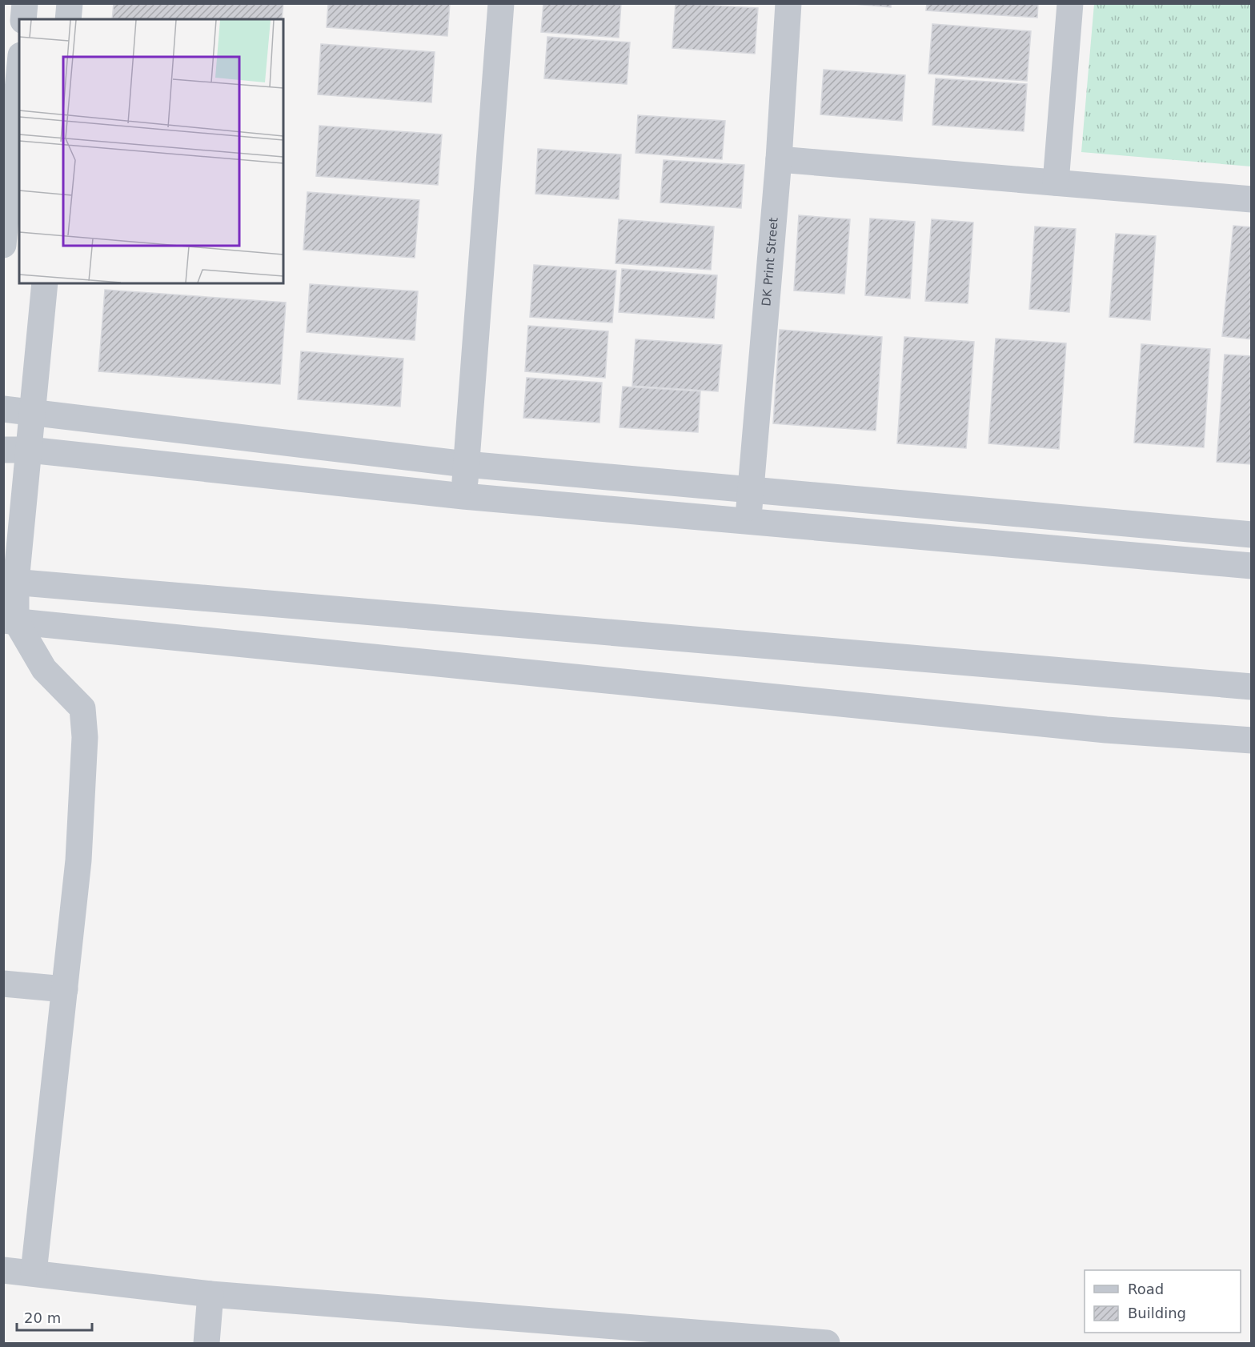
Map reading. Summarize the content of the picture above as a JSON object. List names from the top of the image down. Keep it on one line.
{"streets":{"street":["DK Print Street"]},"legend":["Road","Building"],"scale_bar":"20 m"}
